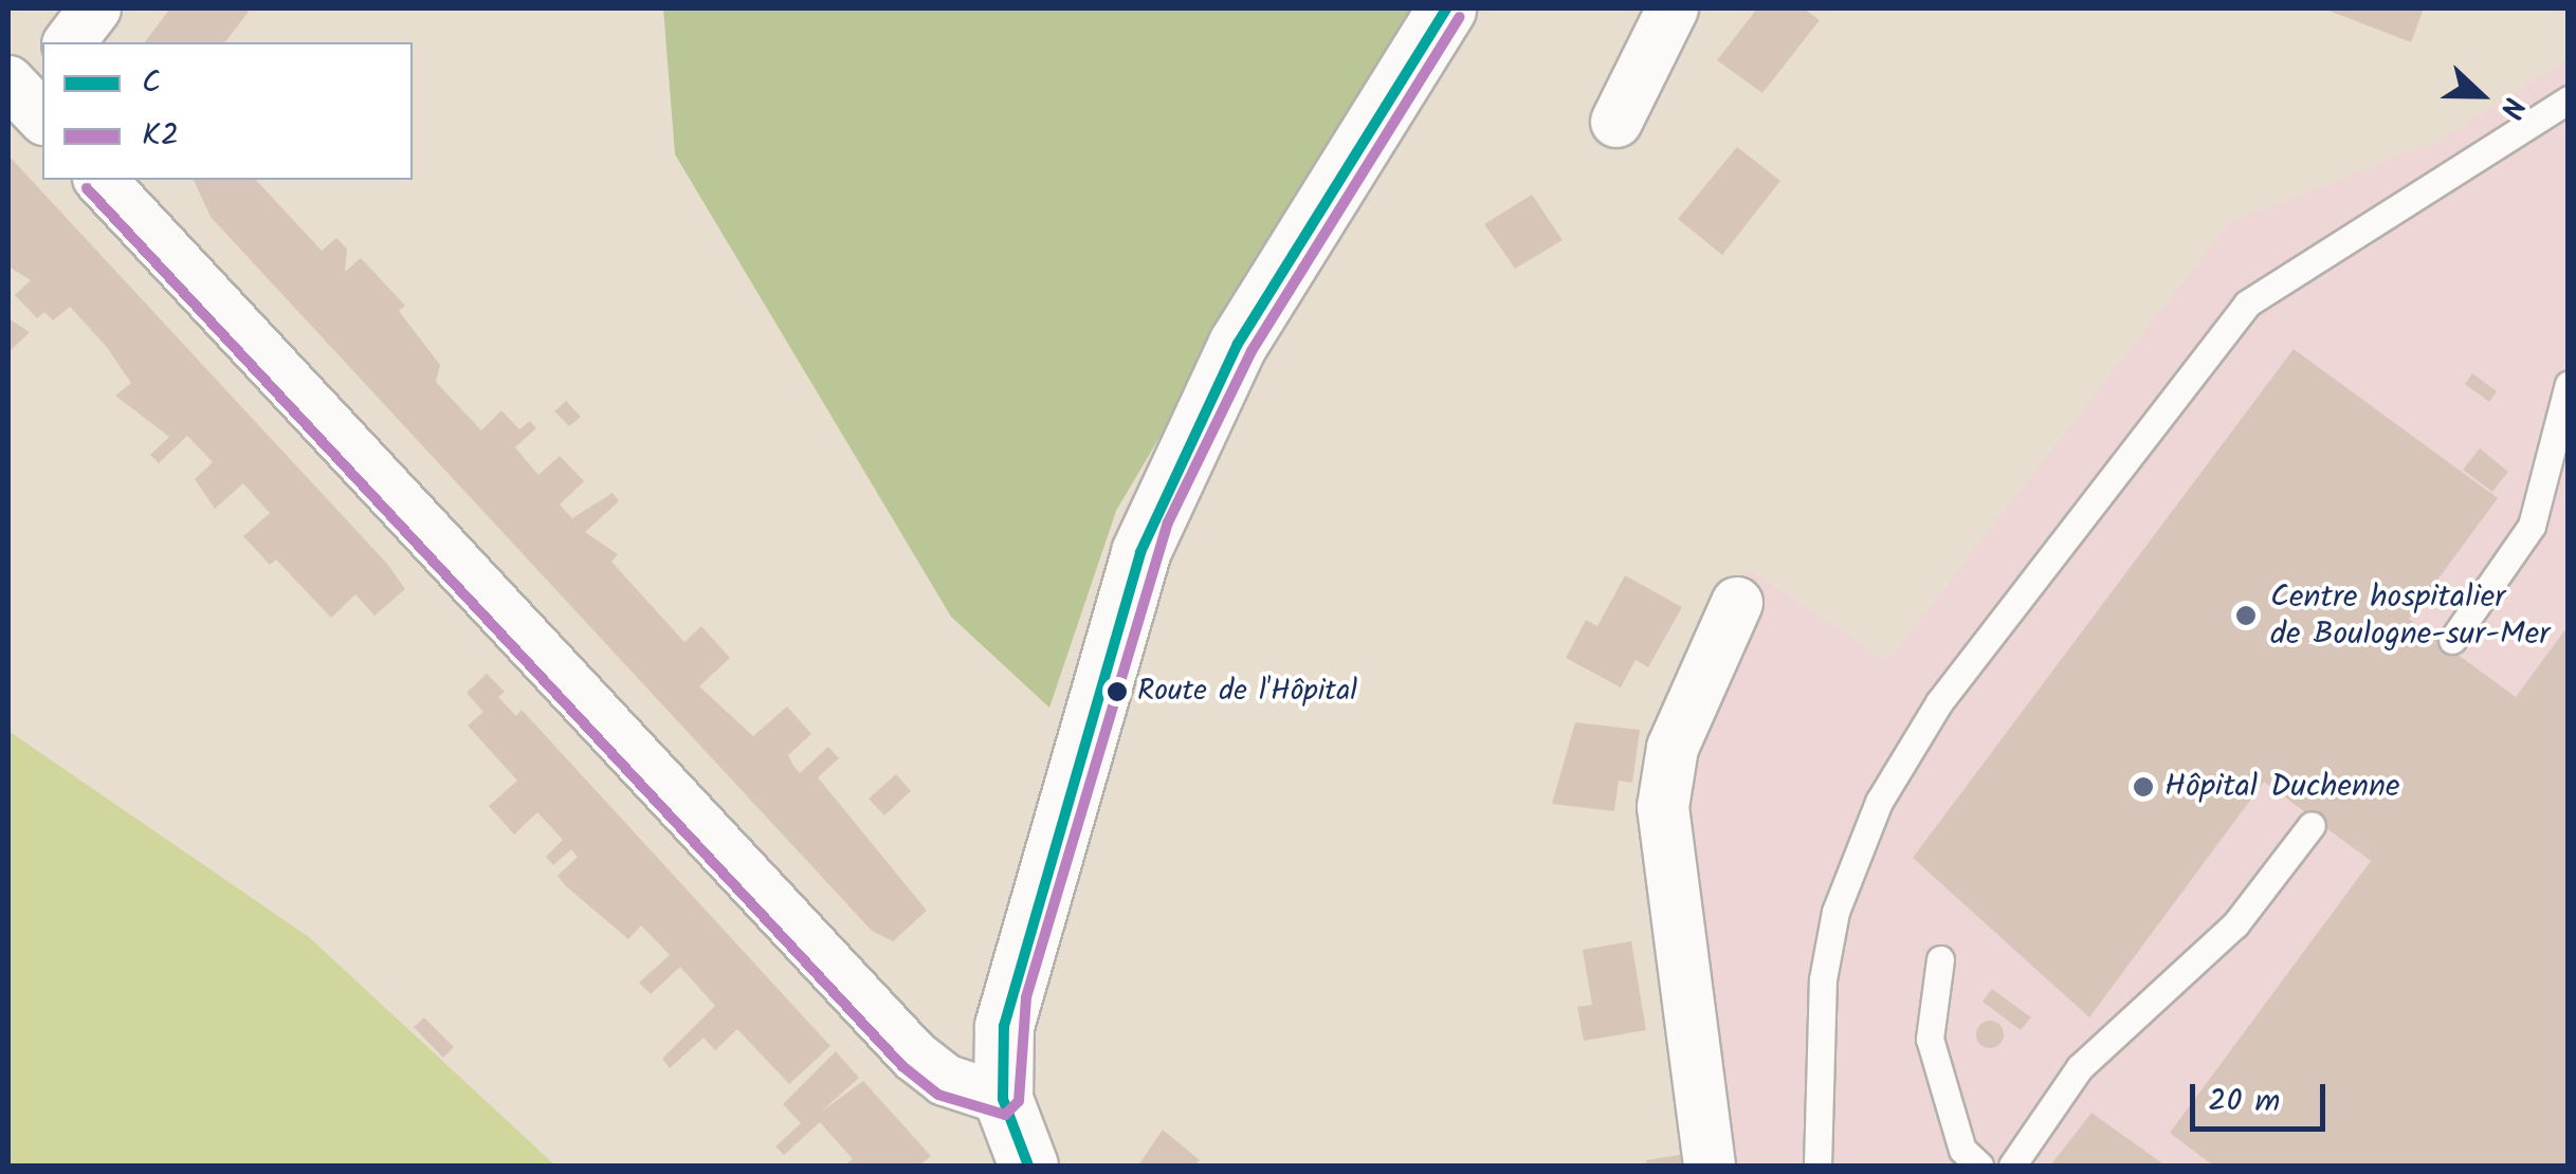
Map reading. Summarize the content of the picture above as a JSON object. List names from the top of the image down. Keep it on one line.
{"places":["Centre hospitalier de Boulogne-sur-Mer","Route de l'Hôpital","Hôpital Duchenne"],"lines":["transit line C","transit line K2"],"legend":["C","K2"],"scale_bar":"20 m","north":"right"}
